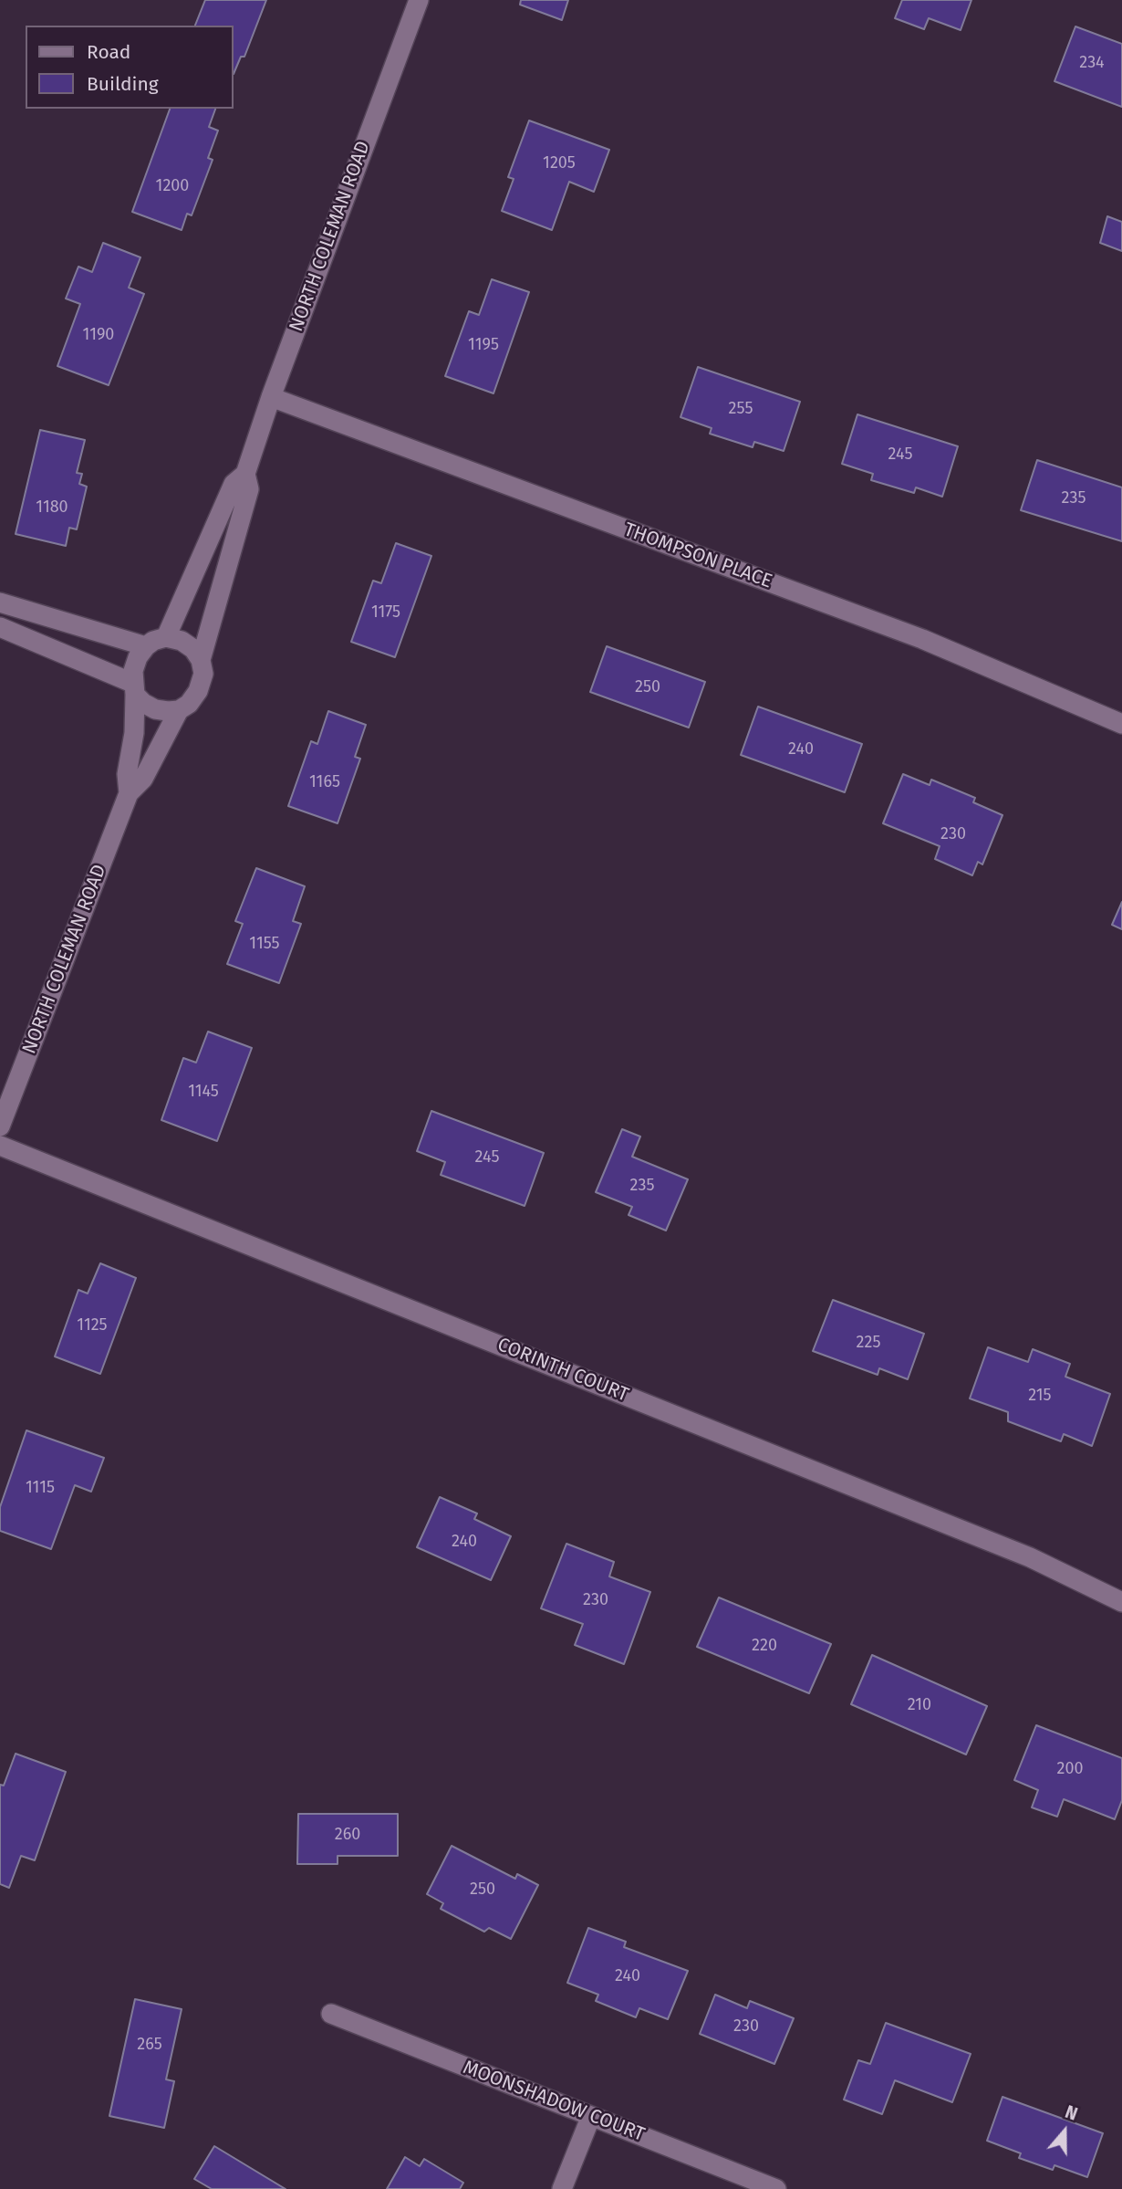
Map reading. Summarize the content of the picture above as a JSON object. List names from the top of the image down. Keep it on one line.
{"streets":{"street":["NORTH COLEMAN ROAD","THOMPSON PLACE","CORINTH COURT","MOONSHADOW COURT"]},"crossings":[["NORTH COLEMAN ROAD","THOMPSON PLACE"]],"house_numbers":["234","1205","1200","1190","1195","255","245","235","1180","1175","250","240","1165","230","1155","1145","245","235","1125","225","215","1115","240","230","220","210","200","260","250","240","230","265"],"legend":["Road","Building"],"north":"top"}
